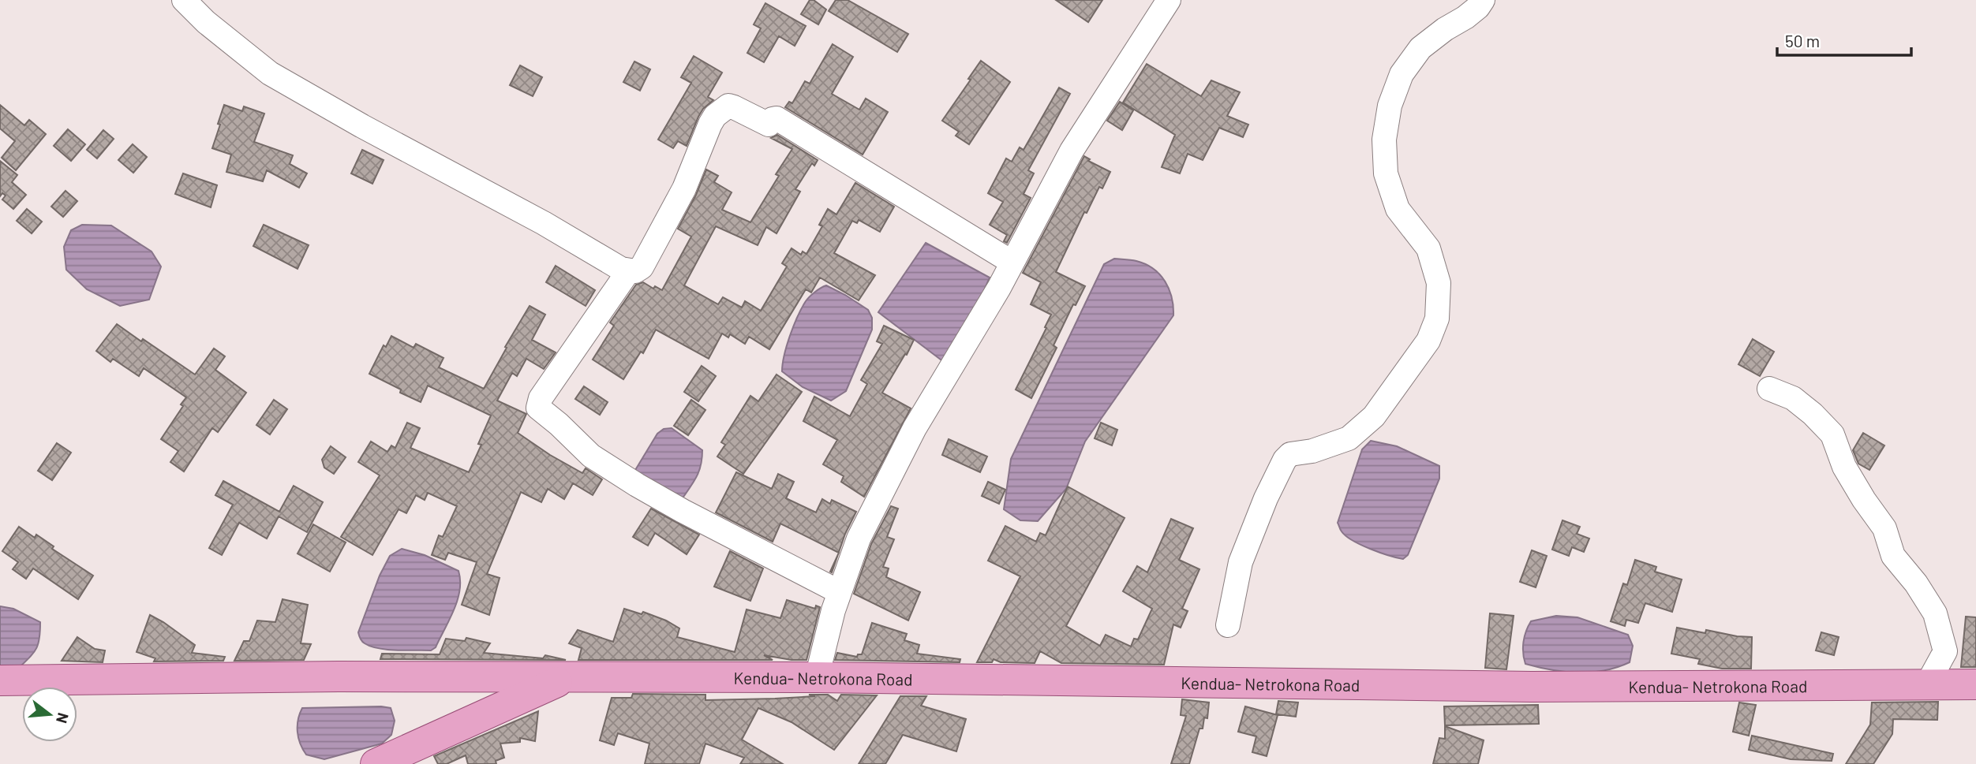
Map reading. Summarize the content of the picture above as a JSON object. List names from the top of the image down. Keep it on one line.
{"streets":{"main road":["Kendua- Netrokona Road"]},"scale_bar":"50 m","north":"right"}
